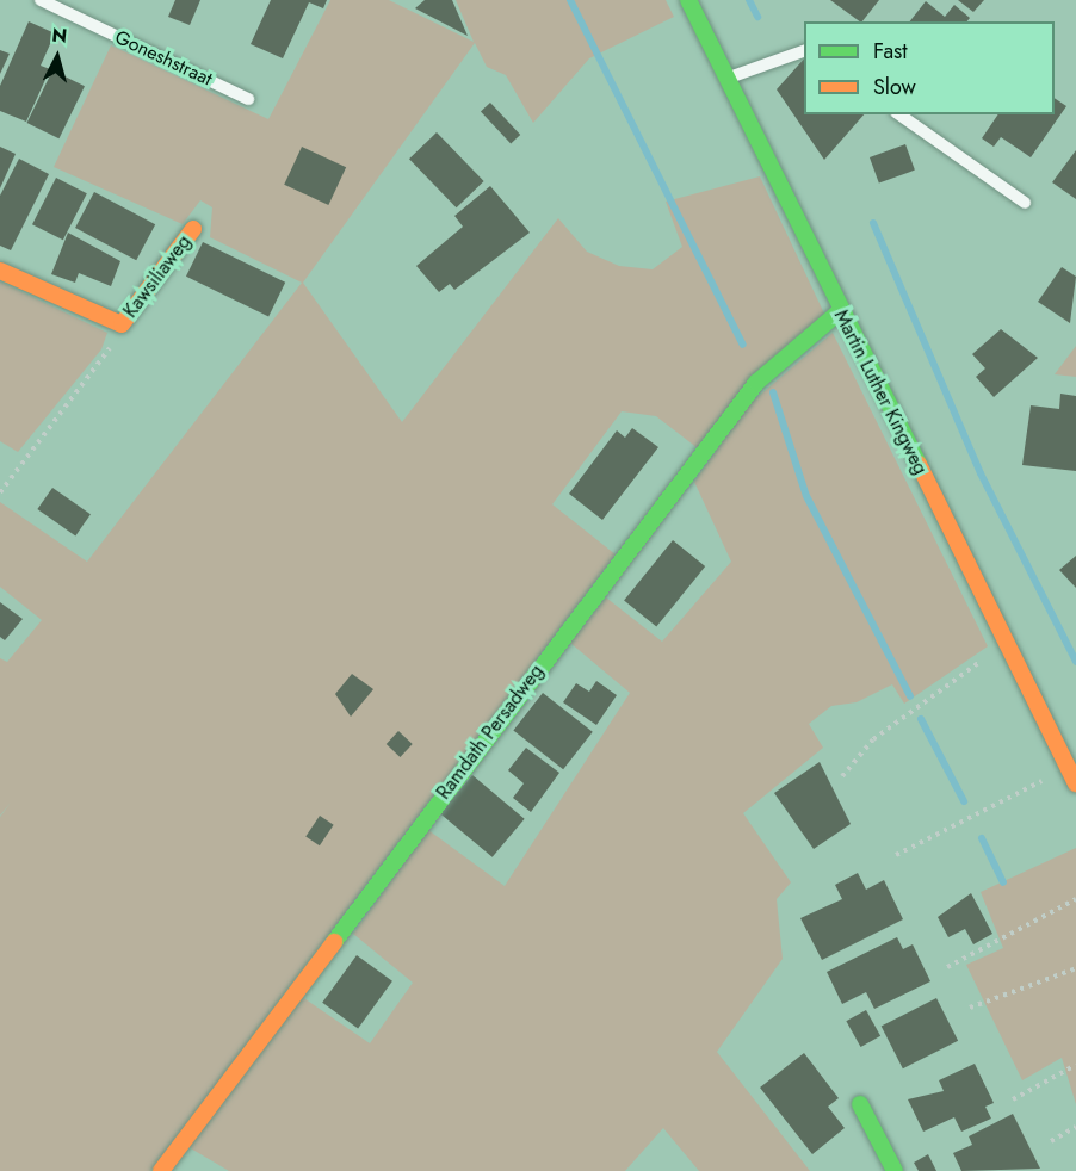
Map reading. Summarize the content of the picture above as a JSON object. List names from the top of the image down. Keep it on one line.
{"streets":{"street":["Kawsiliaweg","Martin Luther Kingweg","Ramdath Persadweg"],"lane":["Goneshstraat"]},"crossings":[["Martin Luther Kingweg","Ramdath Persadweg"]],"legend":["Fast","Slow"],"north":"top"}
